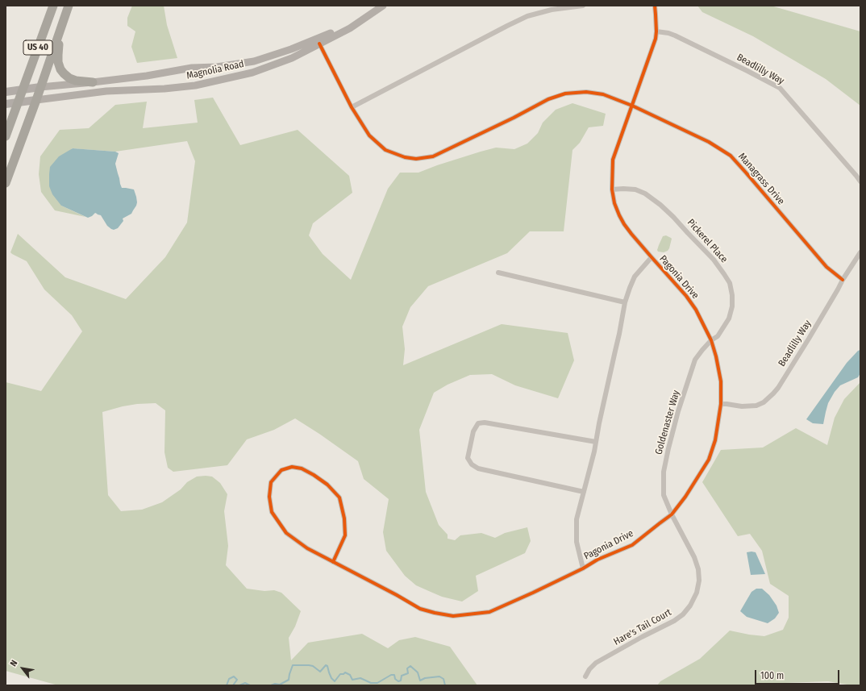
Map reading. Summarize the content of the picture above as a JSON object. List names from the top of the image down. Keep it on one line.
{"streets":{"highway":["US 40"],"main road":["Magnolia Road"],"street":["Beadlilly Way","Managrass Drive","Pickerel Place","Pagonia Drive","Goldenaster Way","Hare's Tail Court"]},"crossings":[["US 40","Magnolia Road"],["Beadlilly Way","Managrass Drive"],["Beadlilly Way","Pagonia Drive"],["Magnolia Road","Managrass Drive"],["Managrass Drive","Pagonia Drive"],["Pickerel Place","Pagonia Drive"],["Pickerel Place","Goldenaster Way"],["Pagonia Drive","Goldenaster Way"],["Pagonia Drive","Hare's Tail Court"],["Goldenaster Way","Hare's Tail Court"]],"scale_bar":"100 m","north":"top left"}
